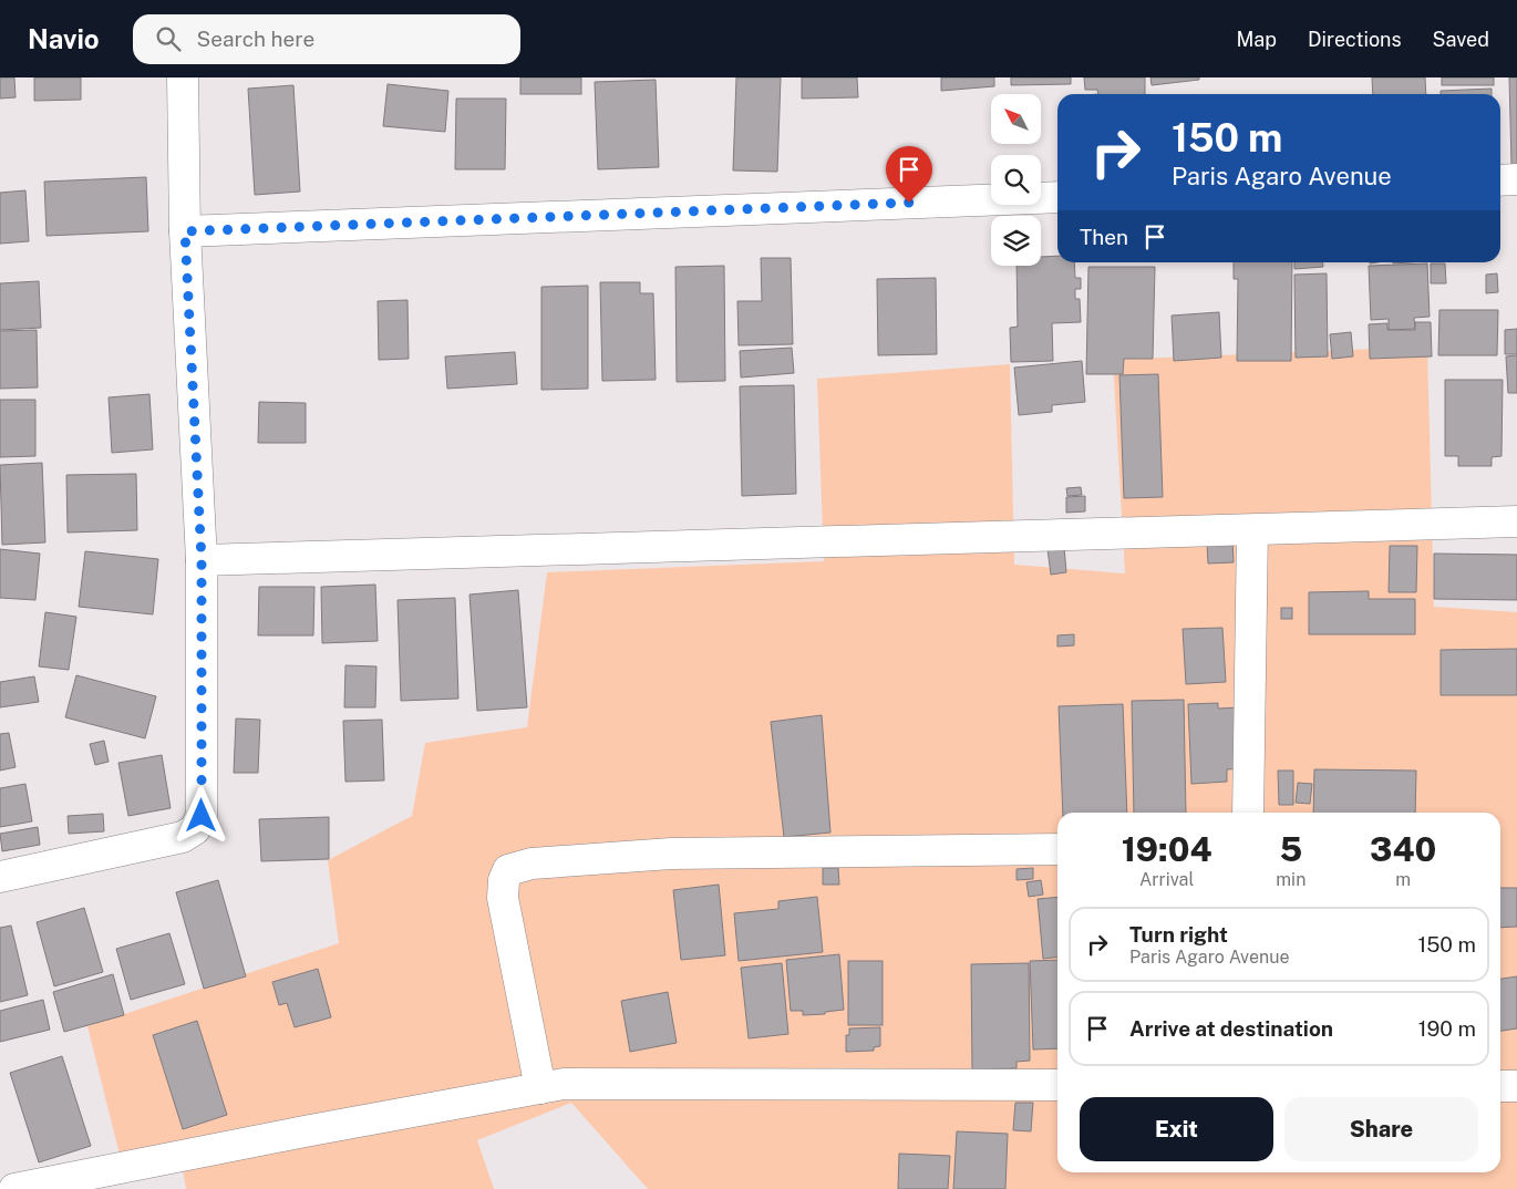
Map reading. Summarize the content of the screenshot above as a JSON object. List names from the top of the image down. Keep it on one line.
{"north":"top left","page":{"header":"Navio","search":"Search here","nav":["Map","Directions","Saved"],"turn":["150 m","Paris Agaro Avenue"],"then":"Then","eta":["19:04","Arrival","5","min","340","m"],"list":[{"name":"Turn right","note":"Paris Agaro Avenue","value":"150 m"},{"name":"Arrive at destination","value":"190 m"}],"buttons":["Exit","Share"]}}
